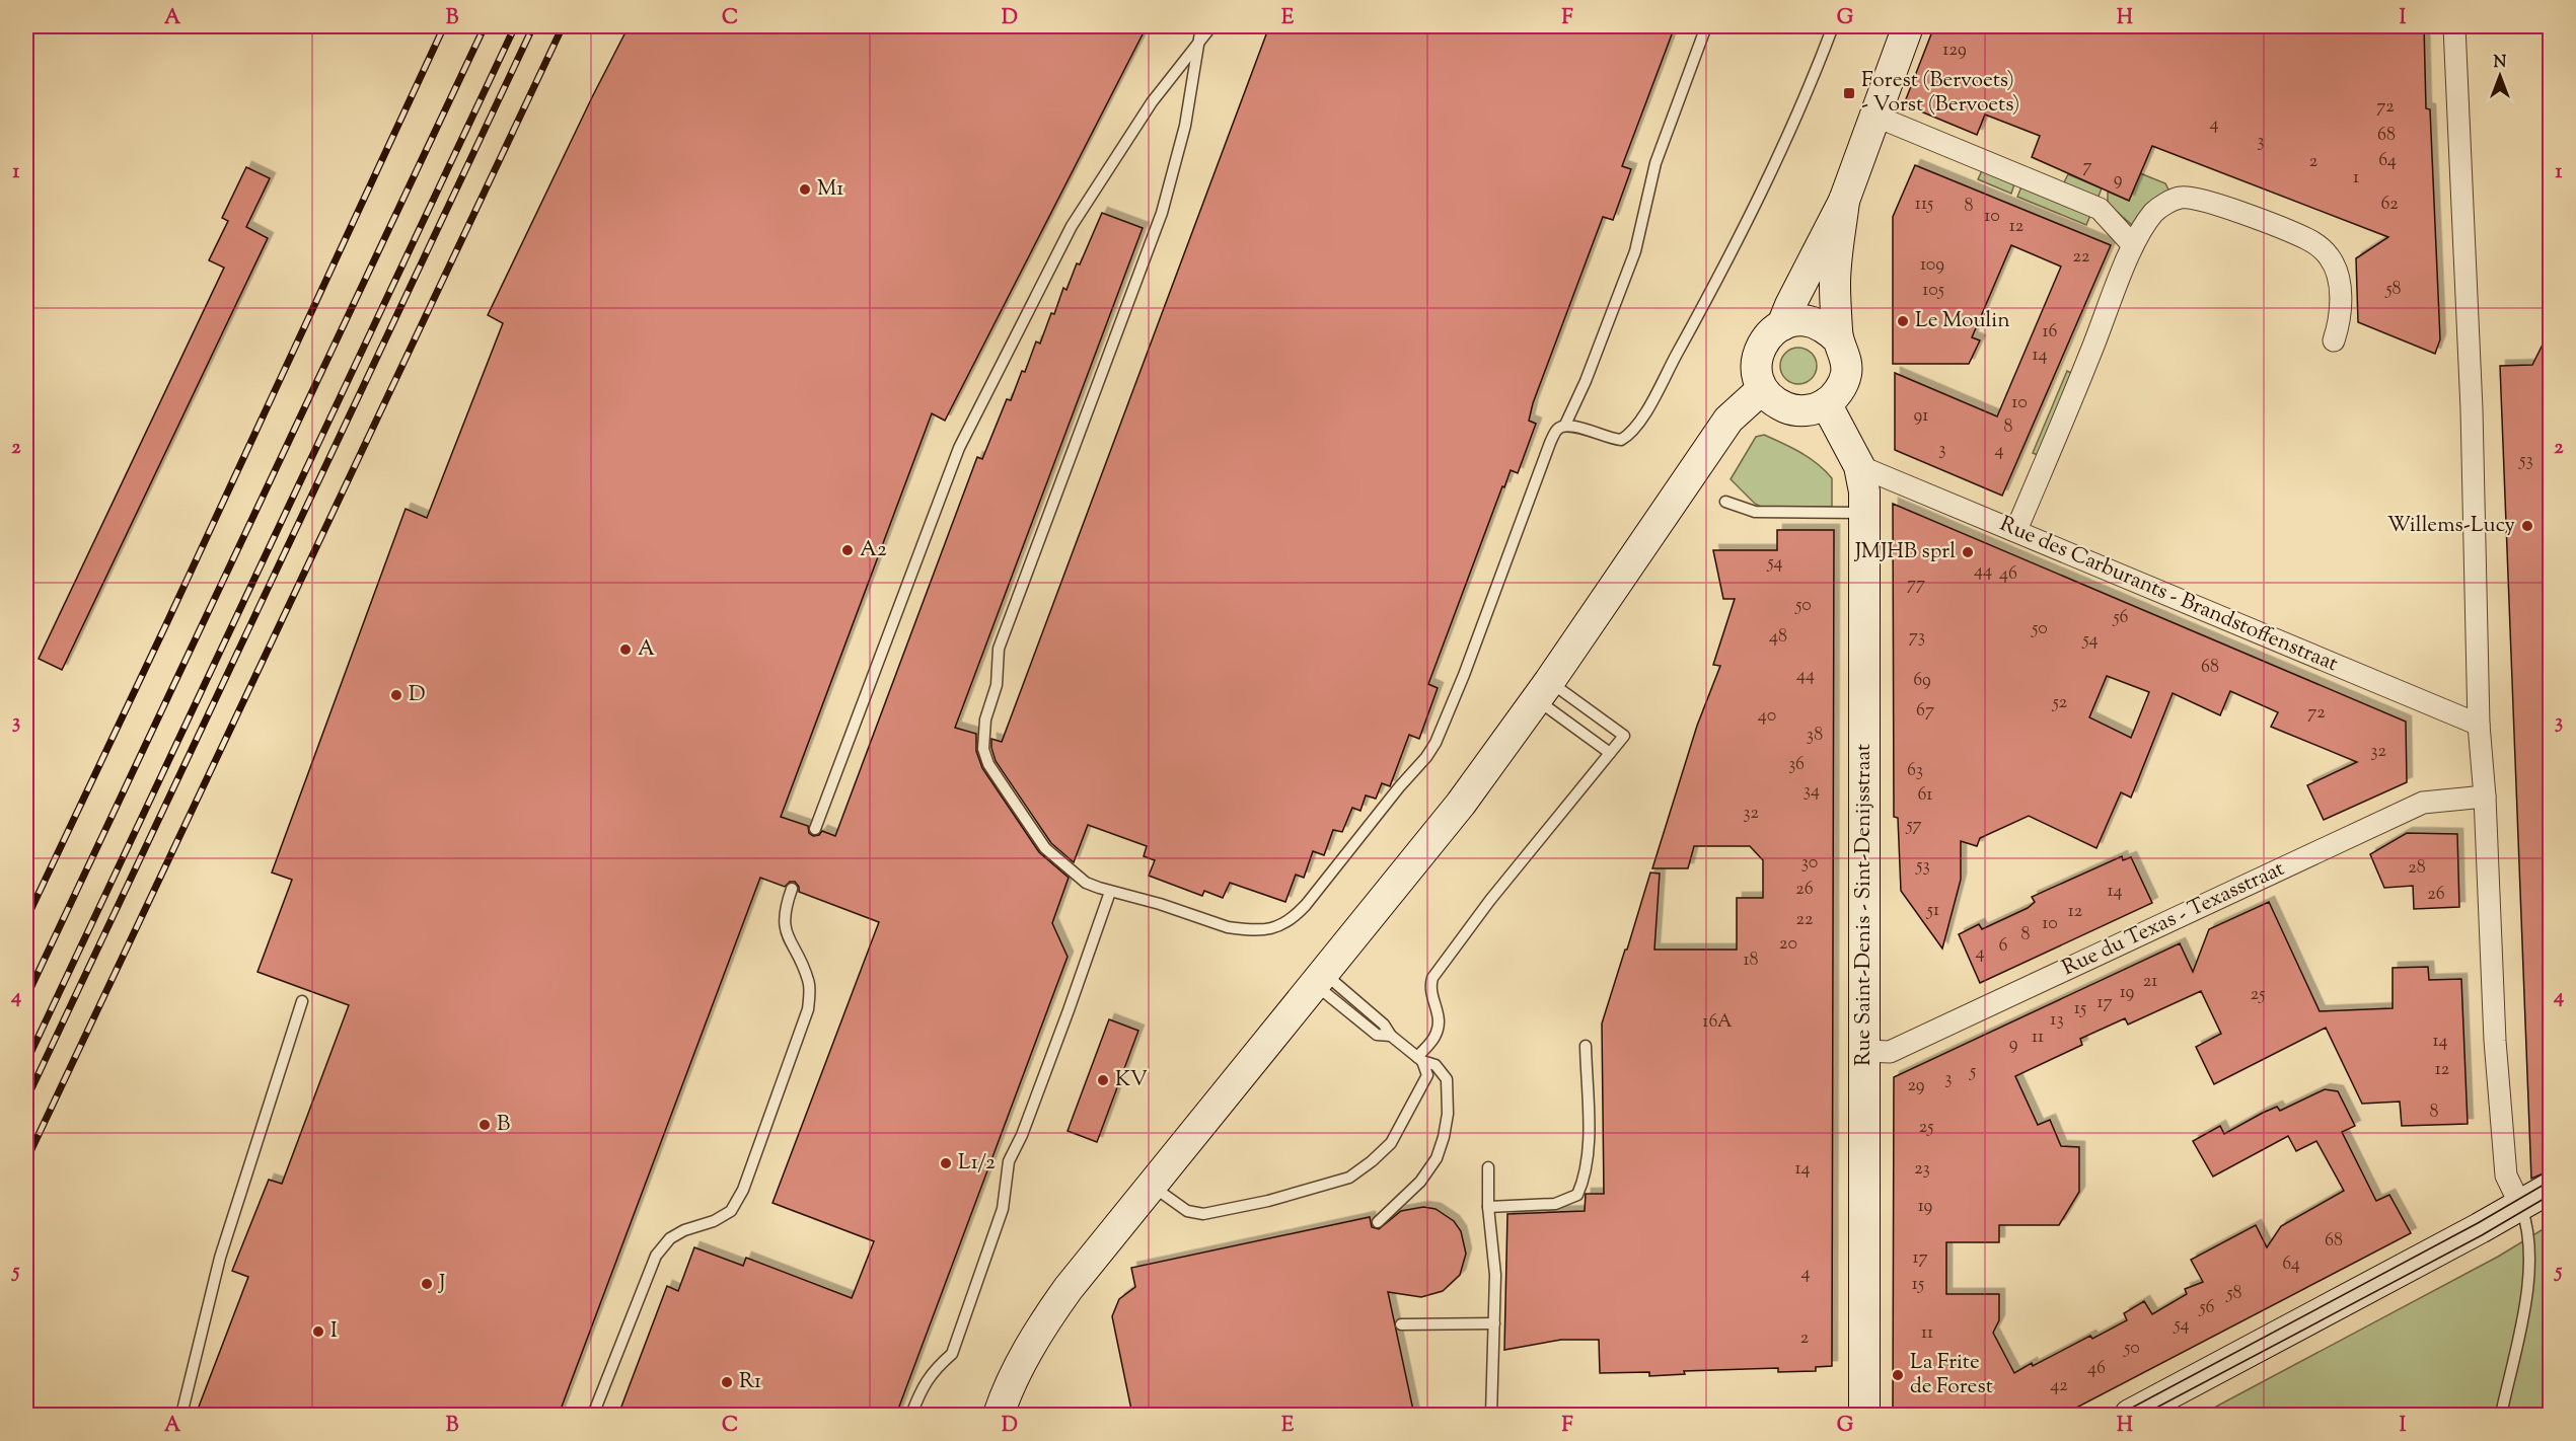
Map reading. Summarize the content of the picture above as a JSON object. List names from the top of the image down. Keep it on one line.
{"streets":{"main road":["Rue Saint-Denis - Sint-Denijsstraat"],"street":["Rue des Carburants - Brandstoffenstraat","Rue du Texas - Texasstraat"]},"crossings":[["Rue des Carburants - Brandstoffenstraat","Rue Saint-Denis - Sint-Denijsstraat"],["Rue Saint-Denis - Sint-Denijsstraat","Rue du Texas - Texasstraat"]],"places":{"transit":["Forest (Bervoets) - Vorst (Bervoets)"],"other":["M1","Le Moulin","Willems-Lucy","A2","JMJHB sprl","A","D","KV","B","L1/2","J","I","La Frite de Forest","R1"]},"house_numbers":["129","72","4","68","3","64","2","7","1","9","115","62","8","10","12","22","109","58","105","16","14","10","91","8","3","4","53","54","44","46","77","50","56","50","48","73","54","68","44","69","52","67","72","40","38","32","36","63","34","61","32","57","30","53","28","26","14","26","51","12","22","10","8","20","6","4","18","21","19","25","17","15","13","16A","11","14","9","12","5","3","29","8","25","14","23","19","68","17","64","4","15","58","56","54","11","2","50","46","42"],"north":"top","grid":{"columns":["A","B","C","D","E","F","G","H","I"],"rows":["1","2","3","4","5"]}}
